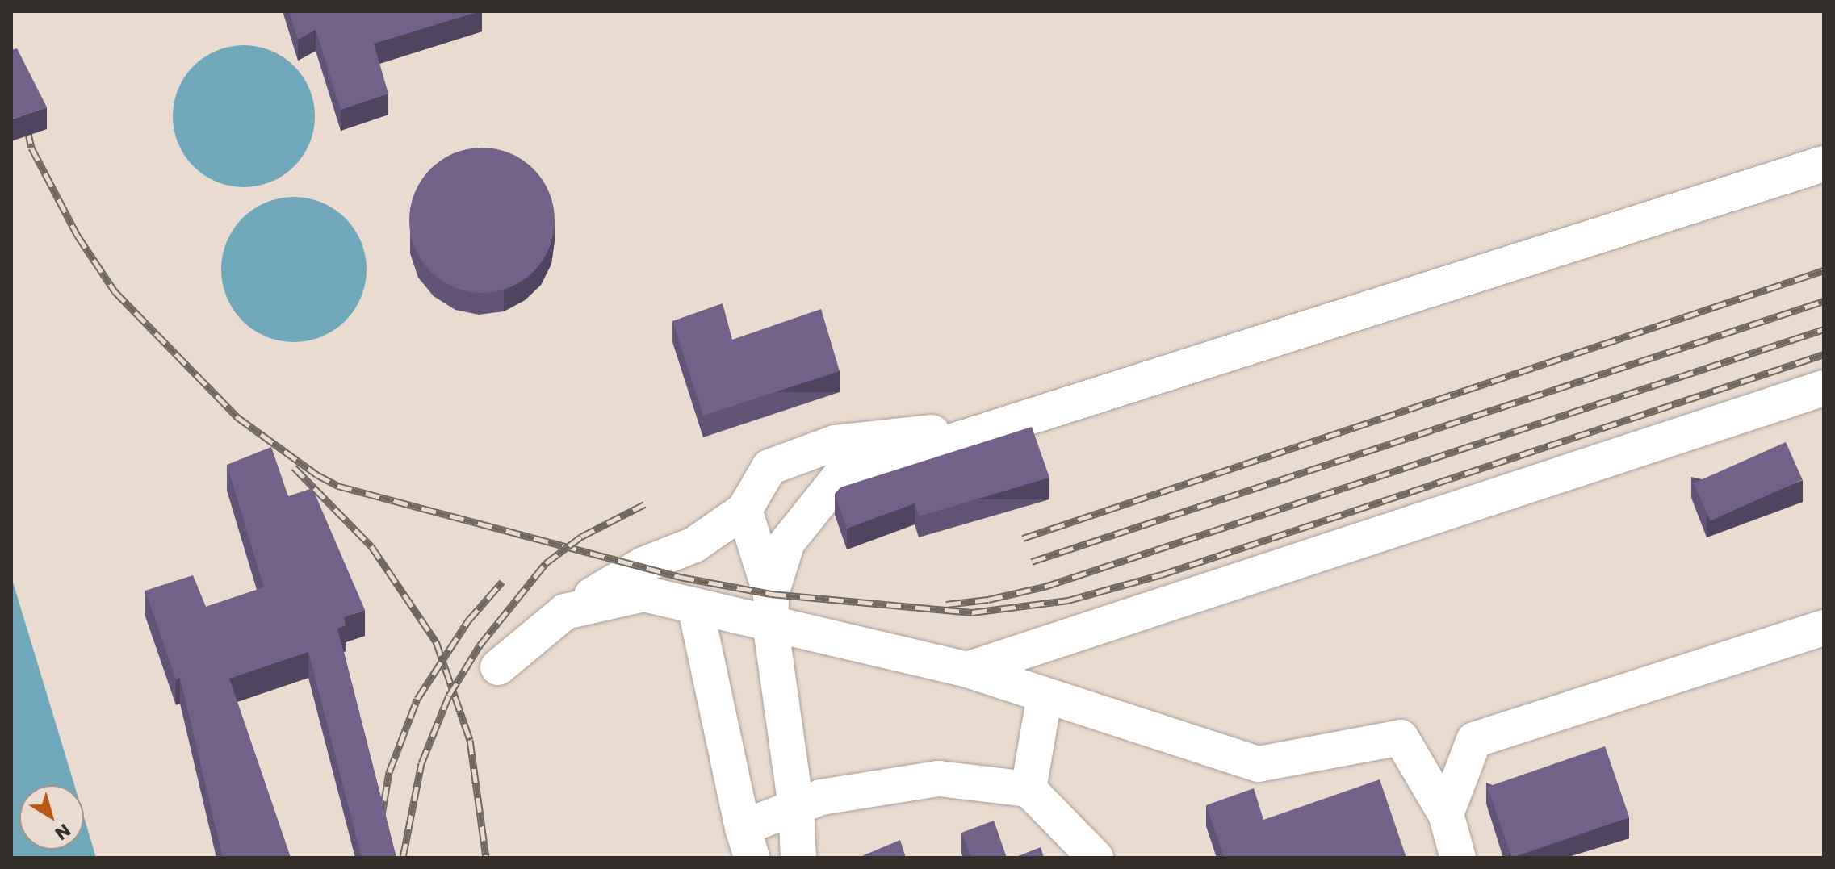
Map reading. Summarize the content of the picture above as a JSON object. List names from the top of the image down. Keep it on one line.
{"north":"bottom right"}
